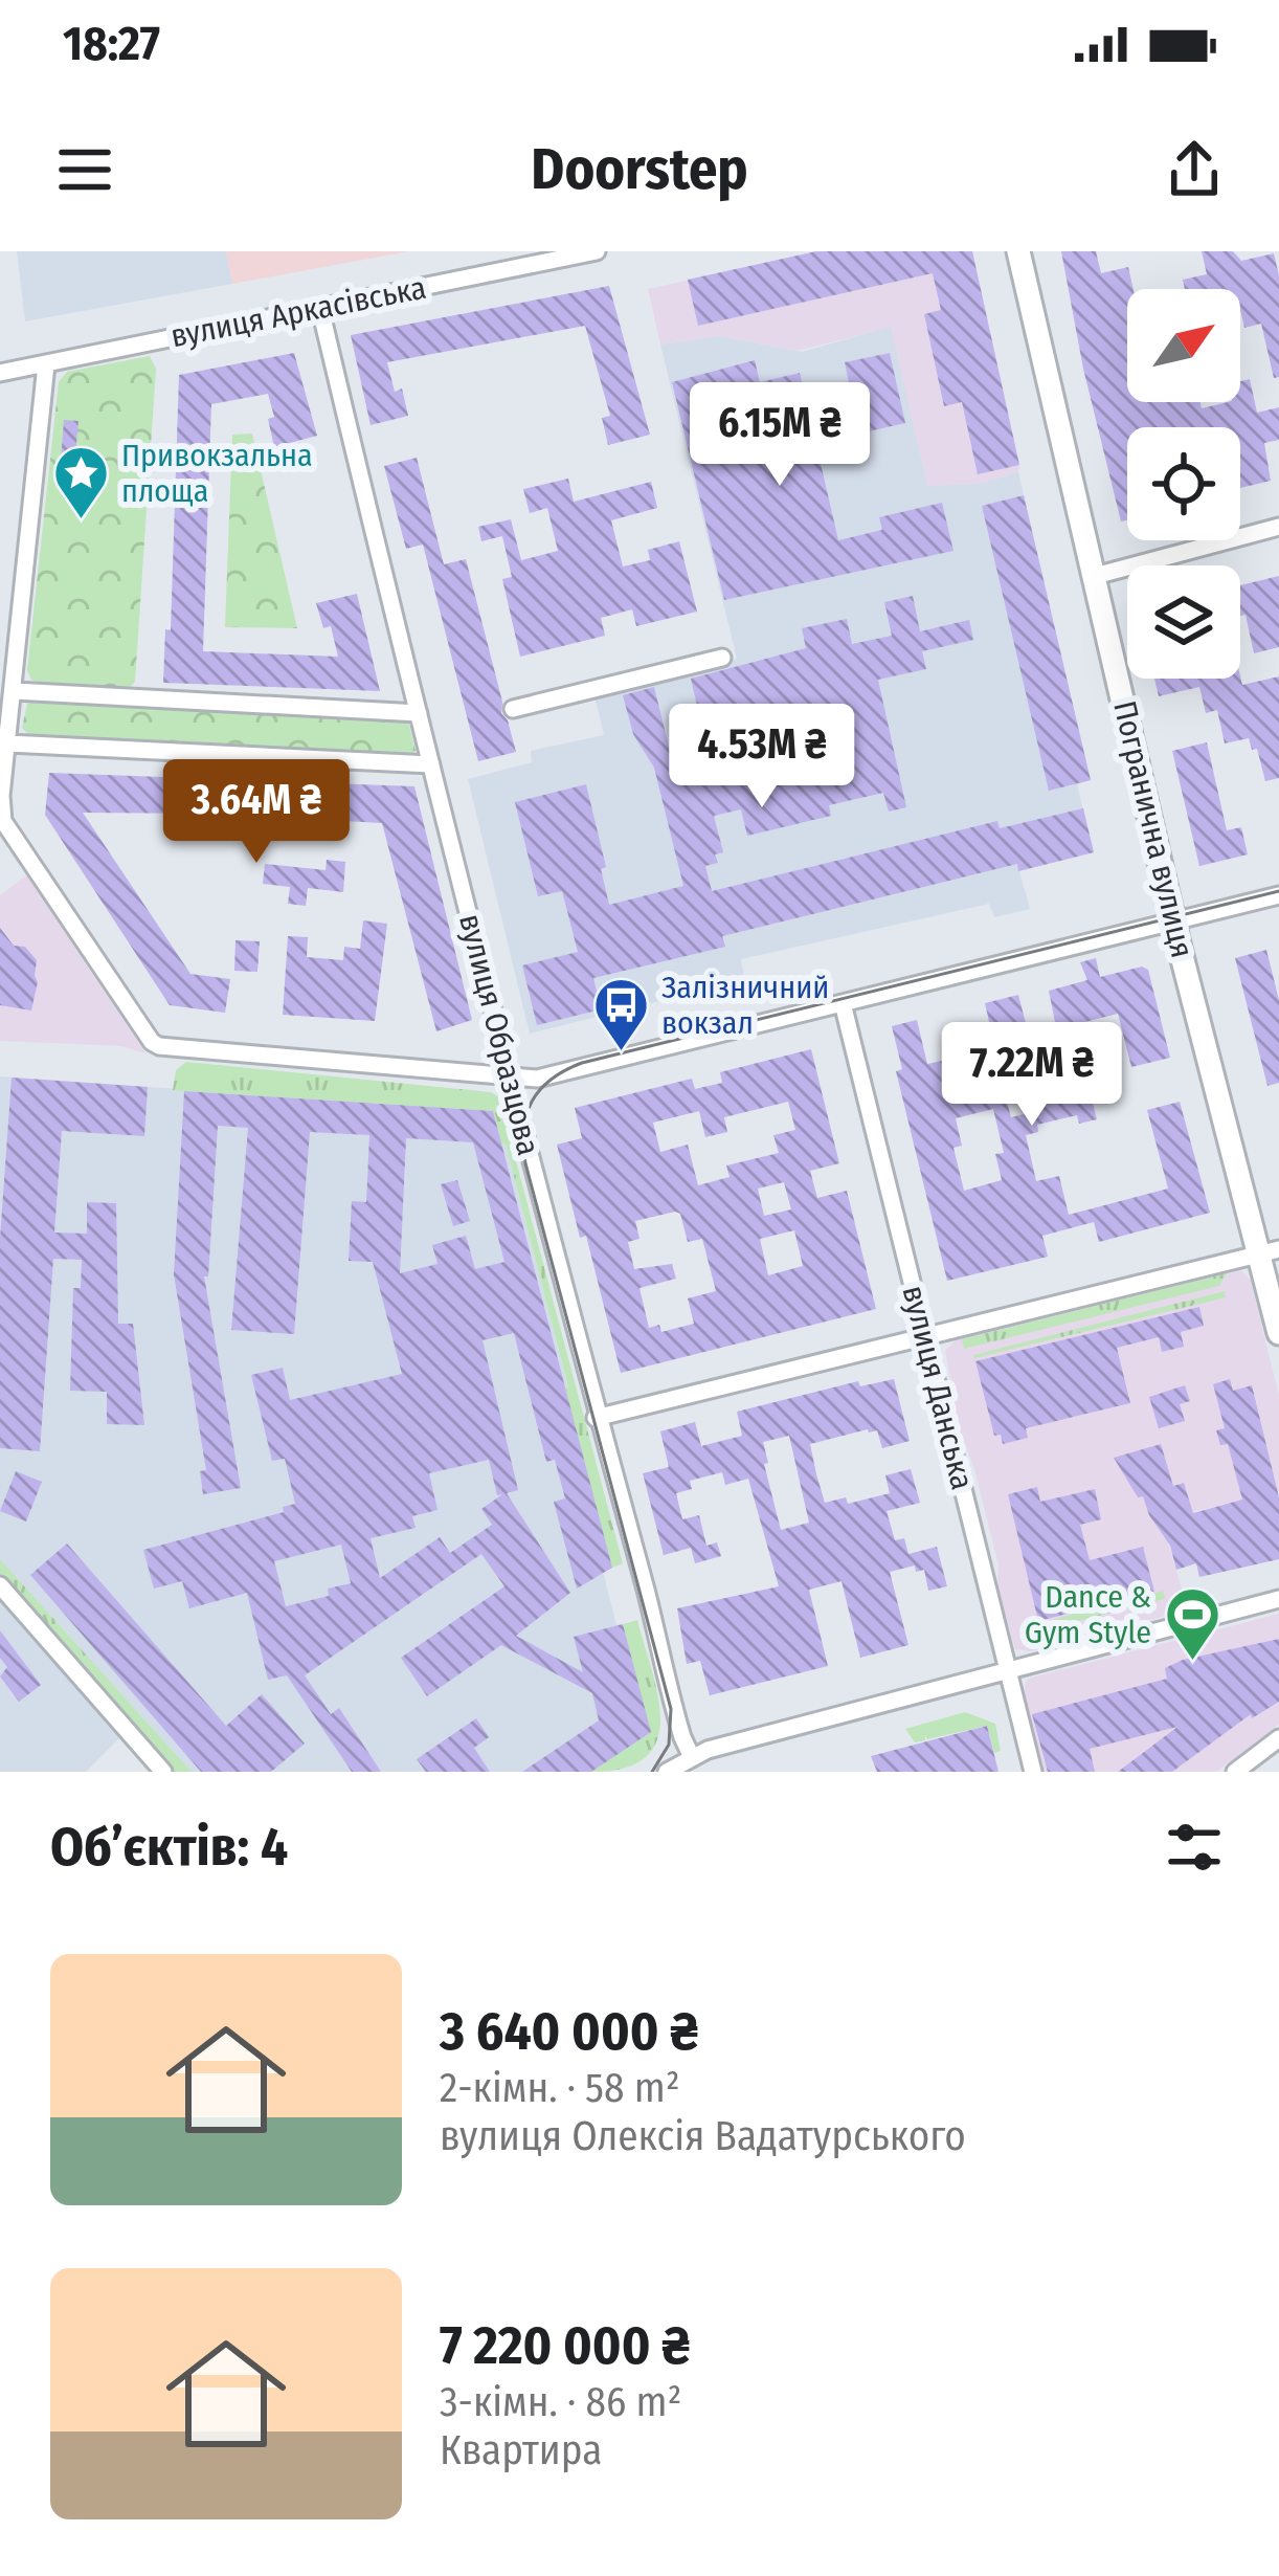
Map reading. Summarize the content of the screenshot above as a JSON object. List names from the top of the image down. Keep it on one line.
{"streets":{"main road":["Погранична вулиця"],"street":["вулиця Аркасівська","вулиця Образцова","вулиця Данська"]},"crossings":[["вулиця Аркасівська","вулиця Образцова"]],"places":{"place":["Привокзальна площа"],"bus stop":["Залізничний вокзал"],"sports":["Dance & Gym Style"]},"north":"top right","page":{"status":"18:27","header":"Doorstep","price":["6.15M ₴","4.53M ₴","3.64M ₴","7.22M ₴"],"heading":"Об’єктів: 4","list":[{"name":"3 640 000 ₴","note":"2-кімн. · 58 m² · вулиця Олексія Вадатурського"},{"name":"7 220 000 ₴","note":"3-кімн. · 86 m² · Квартира"}]}}
